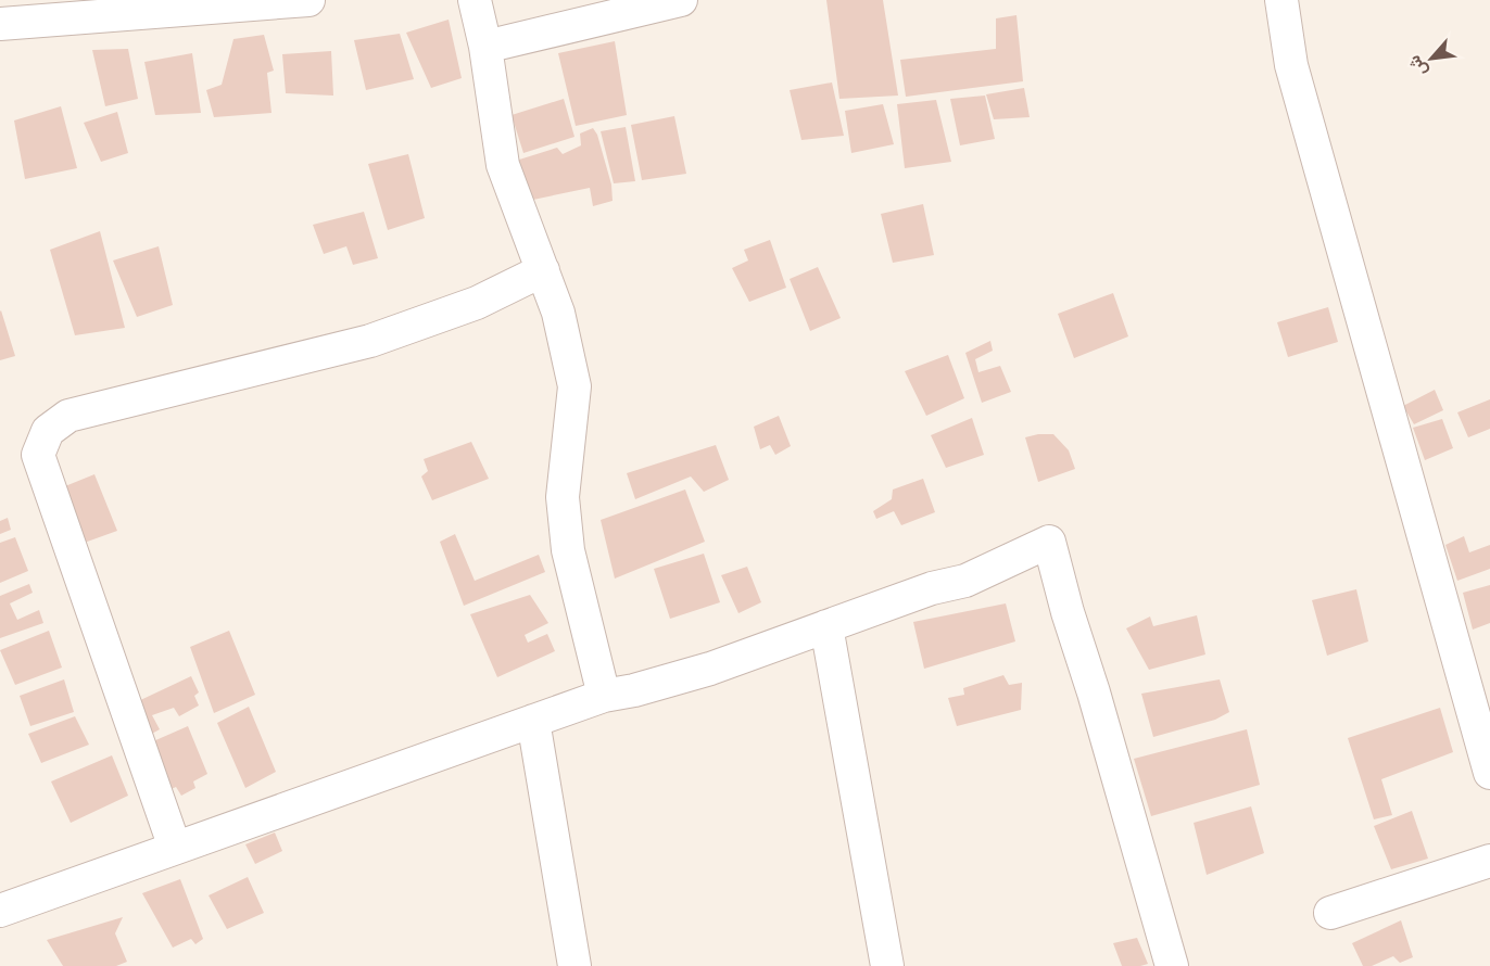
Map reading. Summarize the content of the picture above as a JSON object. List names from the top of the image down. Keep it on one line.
{"north":"bottom left"}
